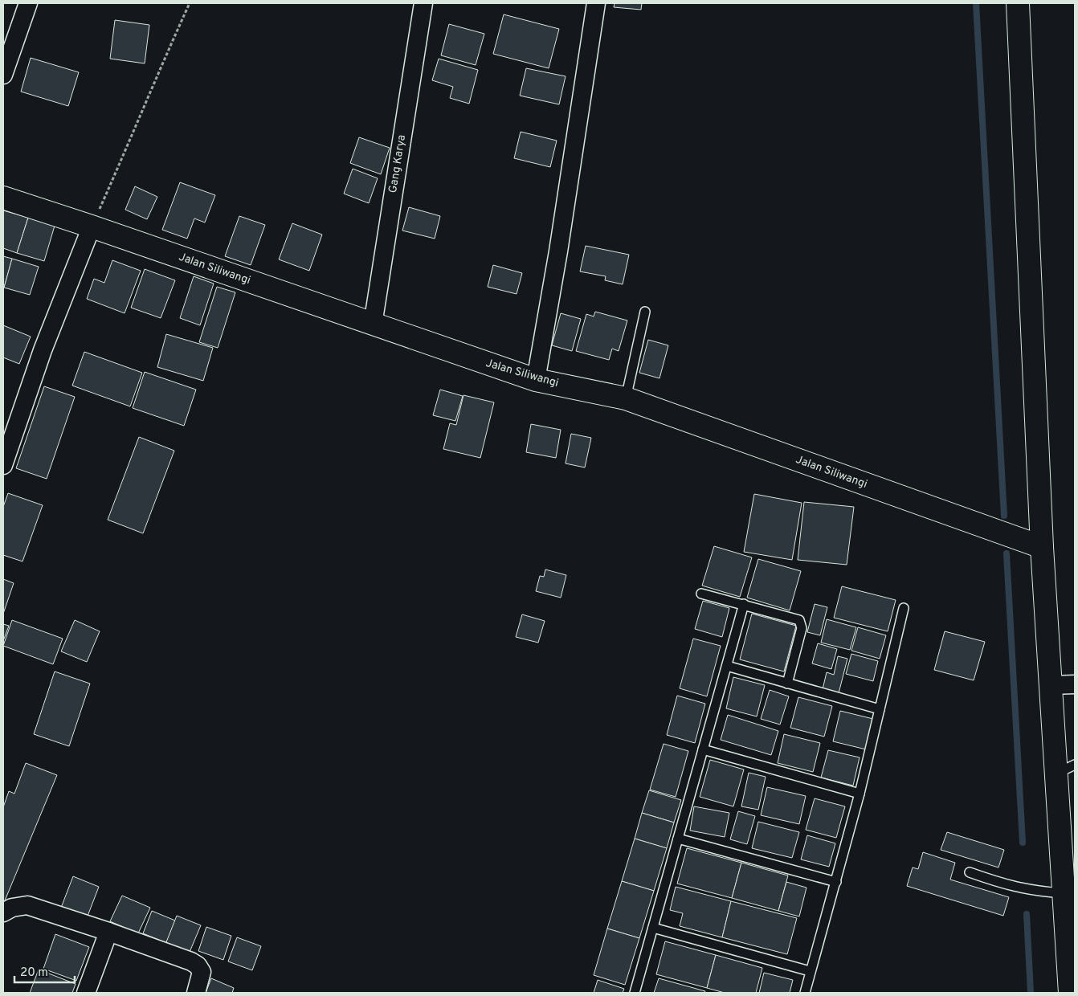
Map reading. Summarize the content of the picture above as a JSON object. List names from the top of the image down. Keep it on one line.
{"streets":{"street":["Gang Karya","Jalan Siliwangi"]},"crossings":[["Gang Karya","Jalan Siliwangi"]],"scale_bar":"20 m"}
